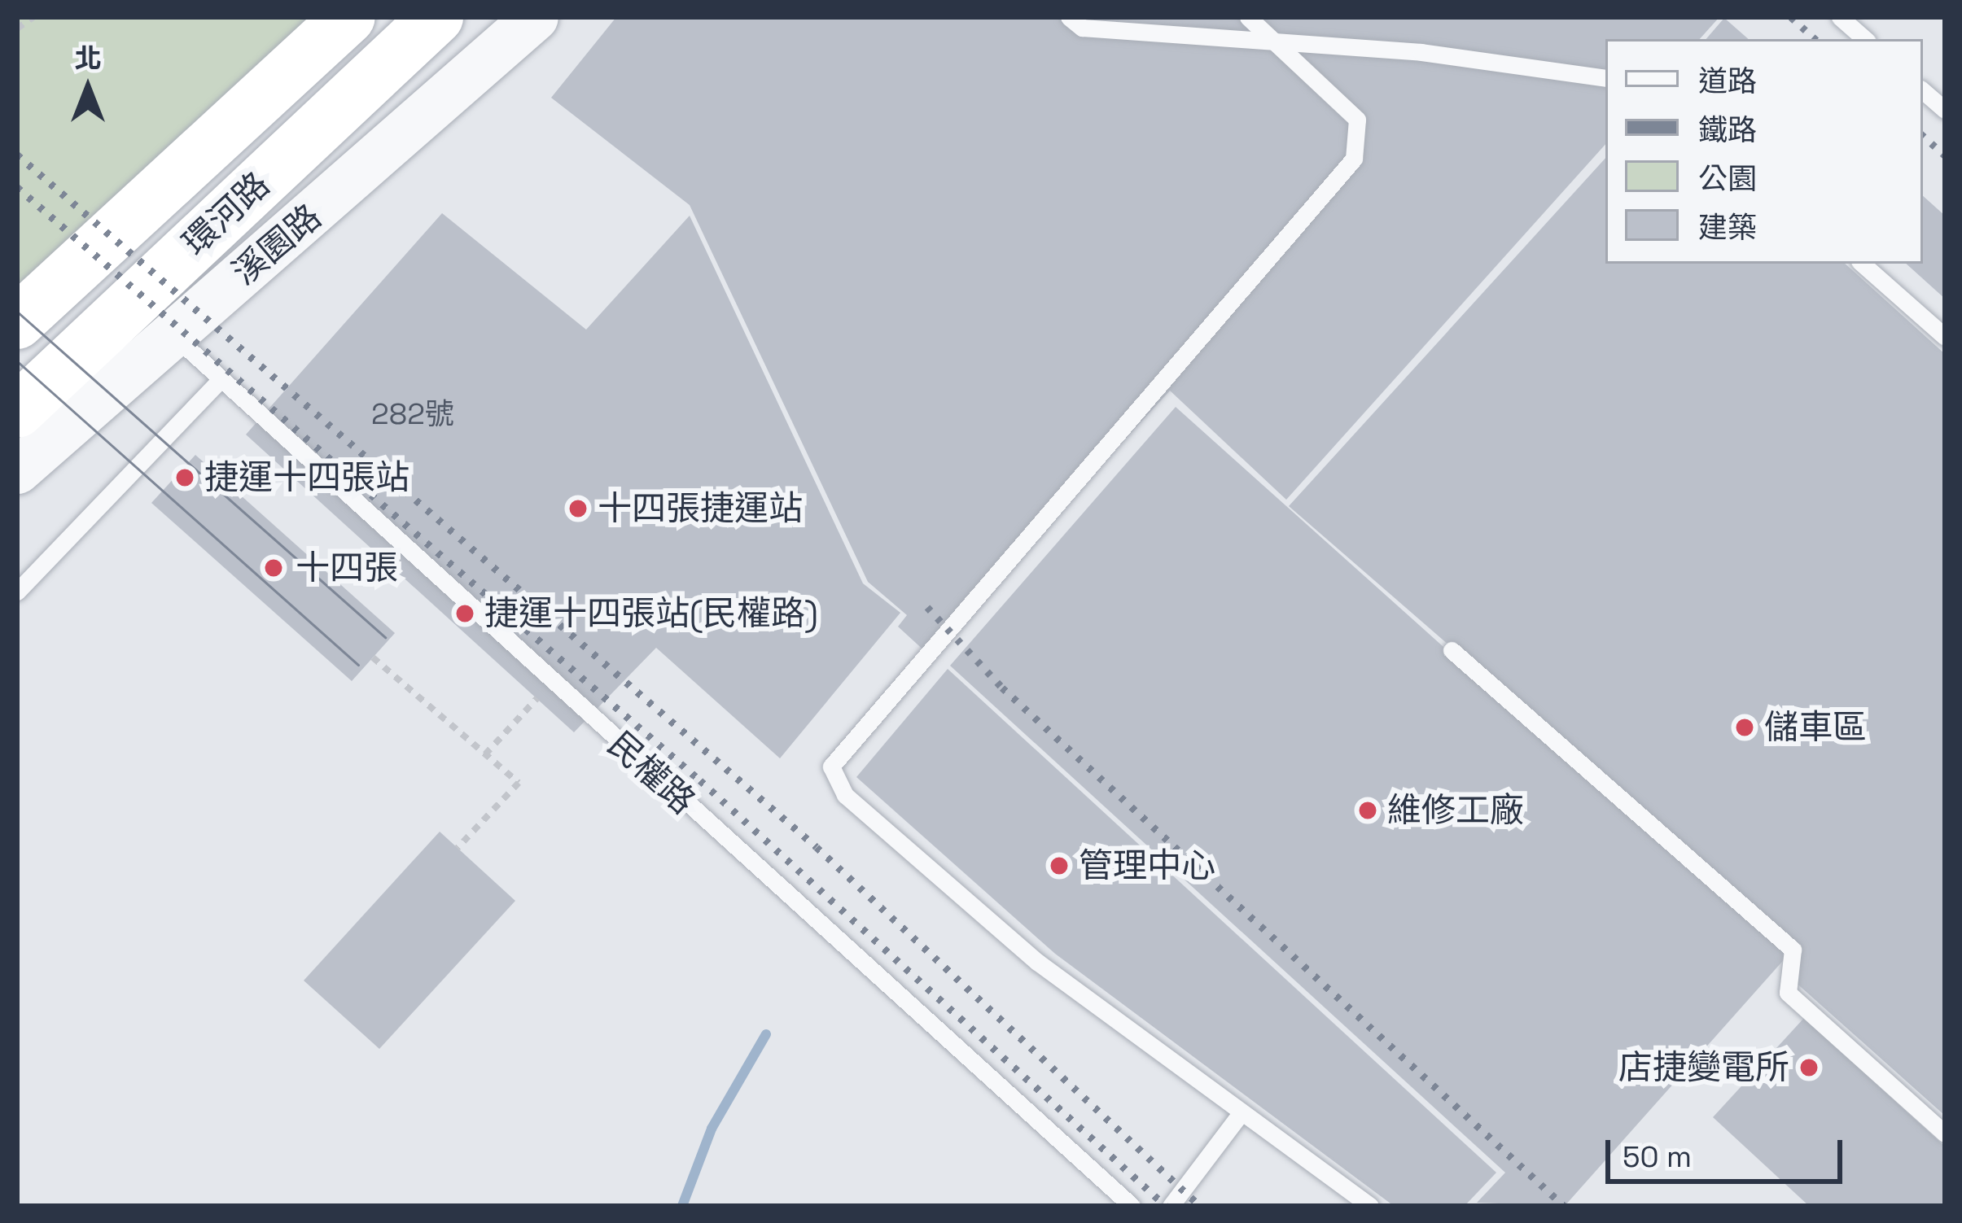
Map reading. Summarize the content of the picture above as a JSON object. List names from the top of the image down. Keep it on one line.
{"streets":{"highway":["環河路"],"street":["溪園路"],"lane":["民權路"]},"crossings":[["溪園路","民權路"]],"places":["捷運十四張站","十四張捷運站","十四張","捷運十四張站(民權路)","儲車區","維修工廠","管理中心","店捷變電所"],"house_numbers":["282號"],"legend":["道路","鐵路","公園","建築"],"scale_bar":"50 m","north":"top"}
